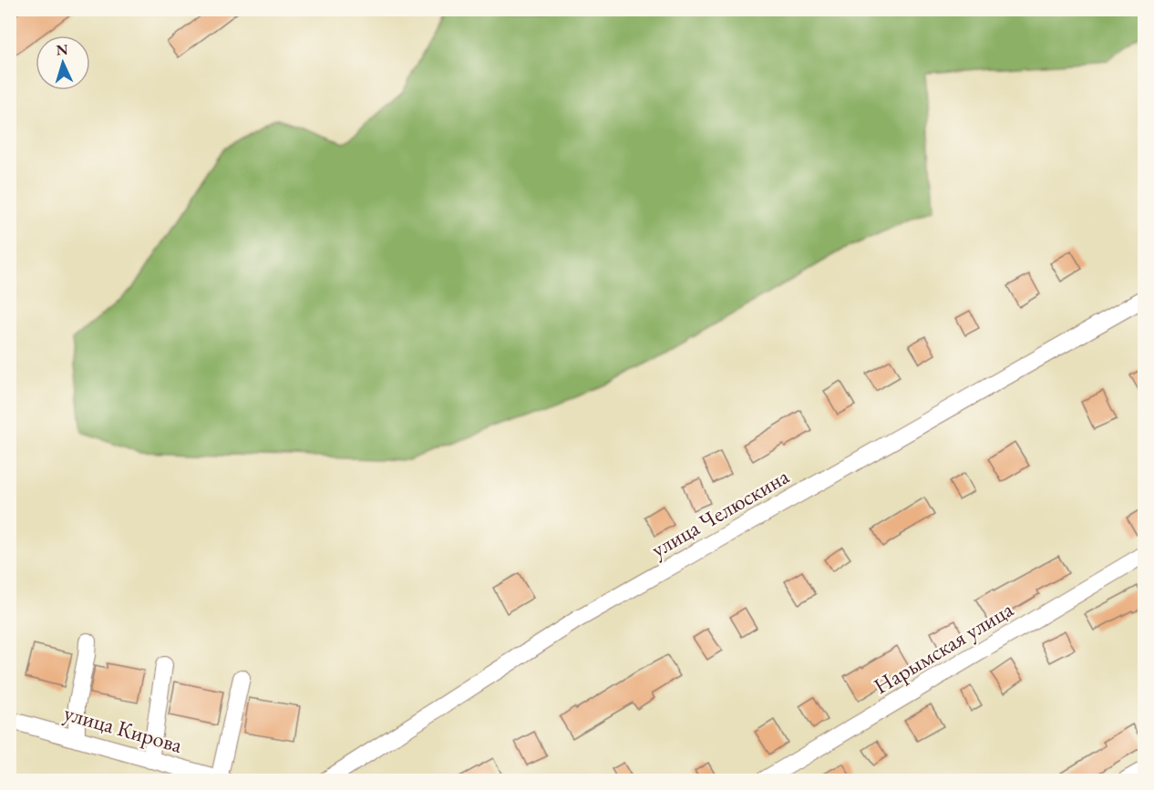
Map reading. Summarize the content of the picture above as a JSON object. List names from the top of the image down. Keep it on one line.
{"streets":{"street":["улица Челюскина","Нарымская улица","улица Кирова"]},"north":"top"}
